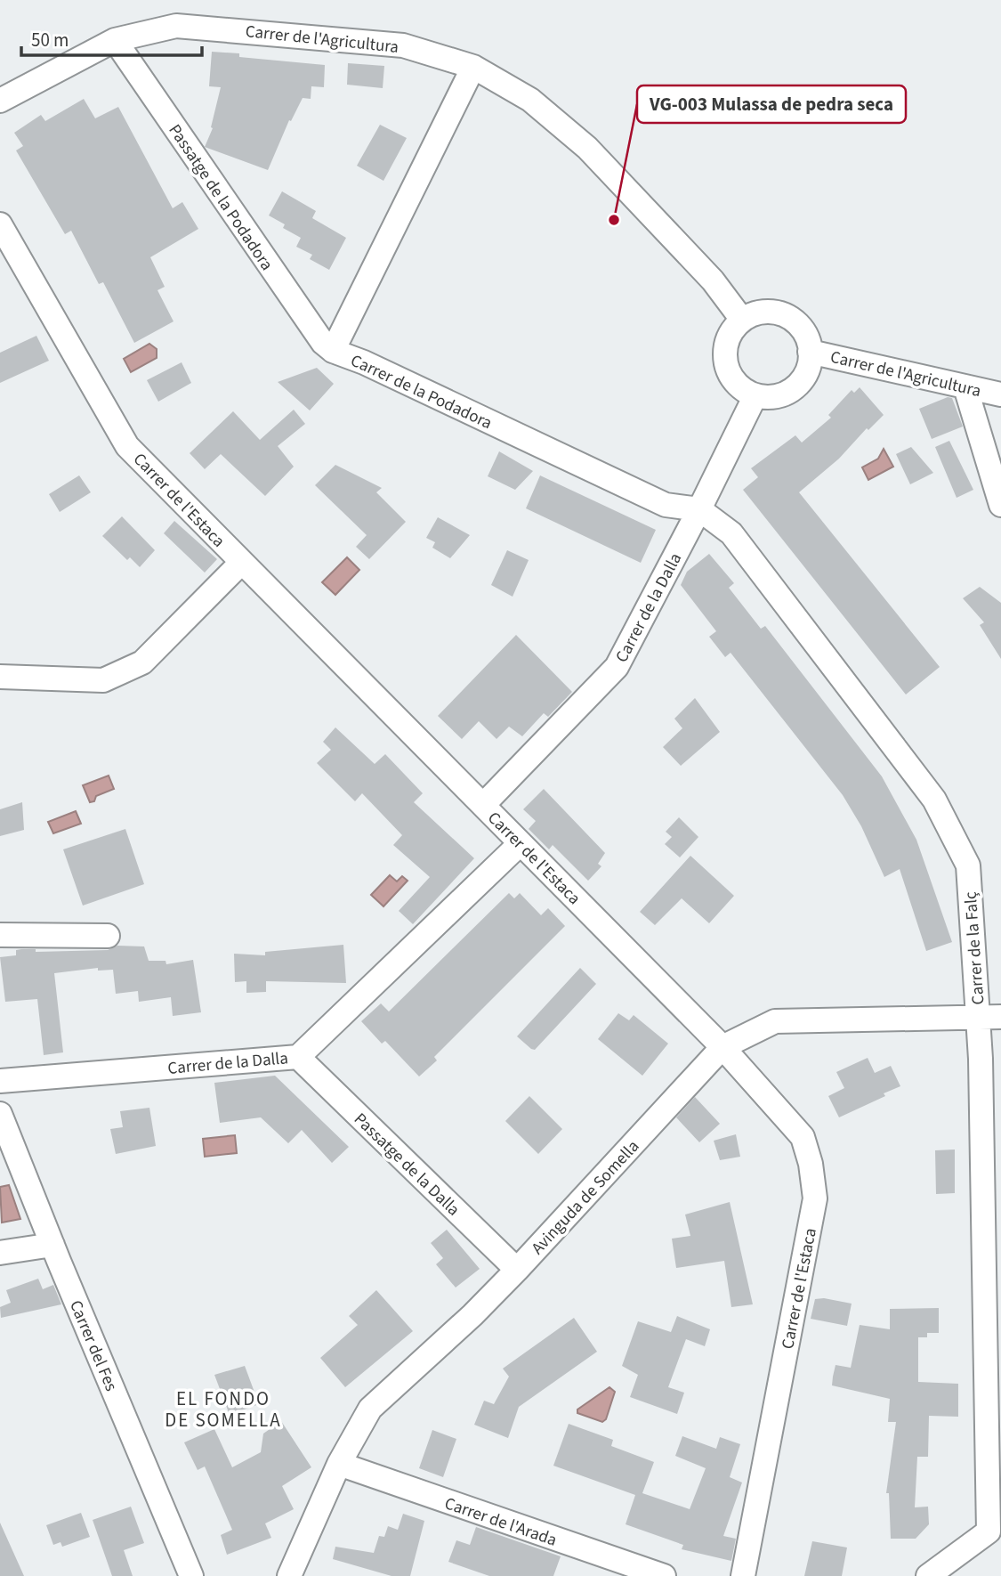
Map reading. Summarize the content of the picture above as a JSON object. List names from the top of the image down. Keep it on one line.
{"streets":{"street":["Carrer de l'Agricultura","Passatge de la Podadora","Carrer de la Podadora","Carrer de l'Estaca","Carrer de la Dalla","Carrer de la Falç","Passatge de la Dalla","Avinguda de Somella","Carrer del Fes","Carrer de l'Arada"]},"crossings":[["Carrer de l'Agricultura","Passatge de la Podadora"],["Carrer de l'Agricultura","Carrer de la Podadora"],["Passatge de la Podadora","Carrer de la Podadora"],["Carrer de la Podadora","Carrer de la Dalla"],["Carrer de la Podadora","Carrer de la Falç"],["Carrer de l'Estaca","Carrer de la Dalla"],["Carrer de l'Estaca","Avinguda de Somella"],["Carrer de la Dalla","Carrer de la Falç"],["Carrer de la Dalla","Passatge de la Dalla"],["Carrer de la Falç","Avinguda de Somella"],["Passatge de la Dalla","Avinguda de Somella"],["Avinguda de Somella","Carrer de l'Arada"]],"districts":["EL FONDO DE SOMELLA"],"places":["VG-003 Mulassa de pedra seca"],"scale_bar":"50 m"}
